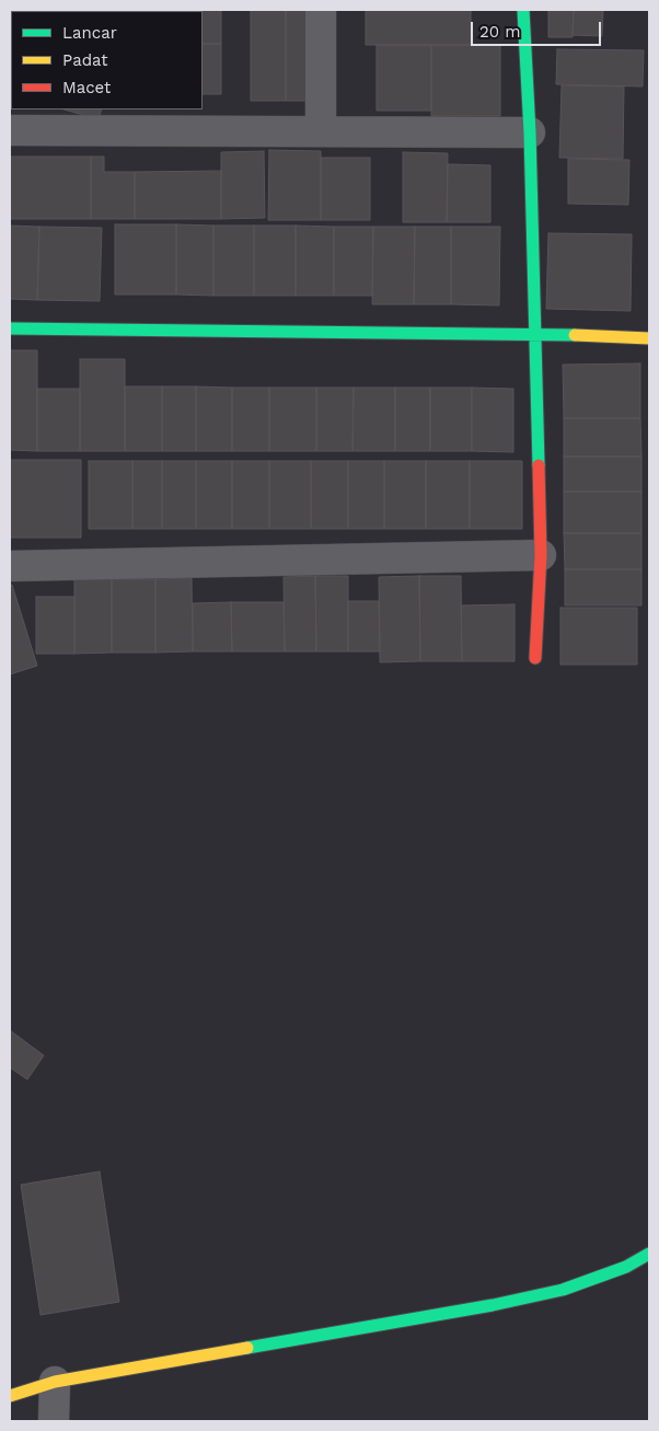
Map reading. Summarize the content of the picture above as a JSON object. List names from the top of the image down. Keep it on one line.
{"legend":["Lancar","Padat","Macet"],"scale_bar":"20 m"}
